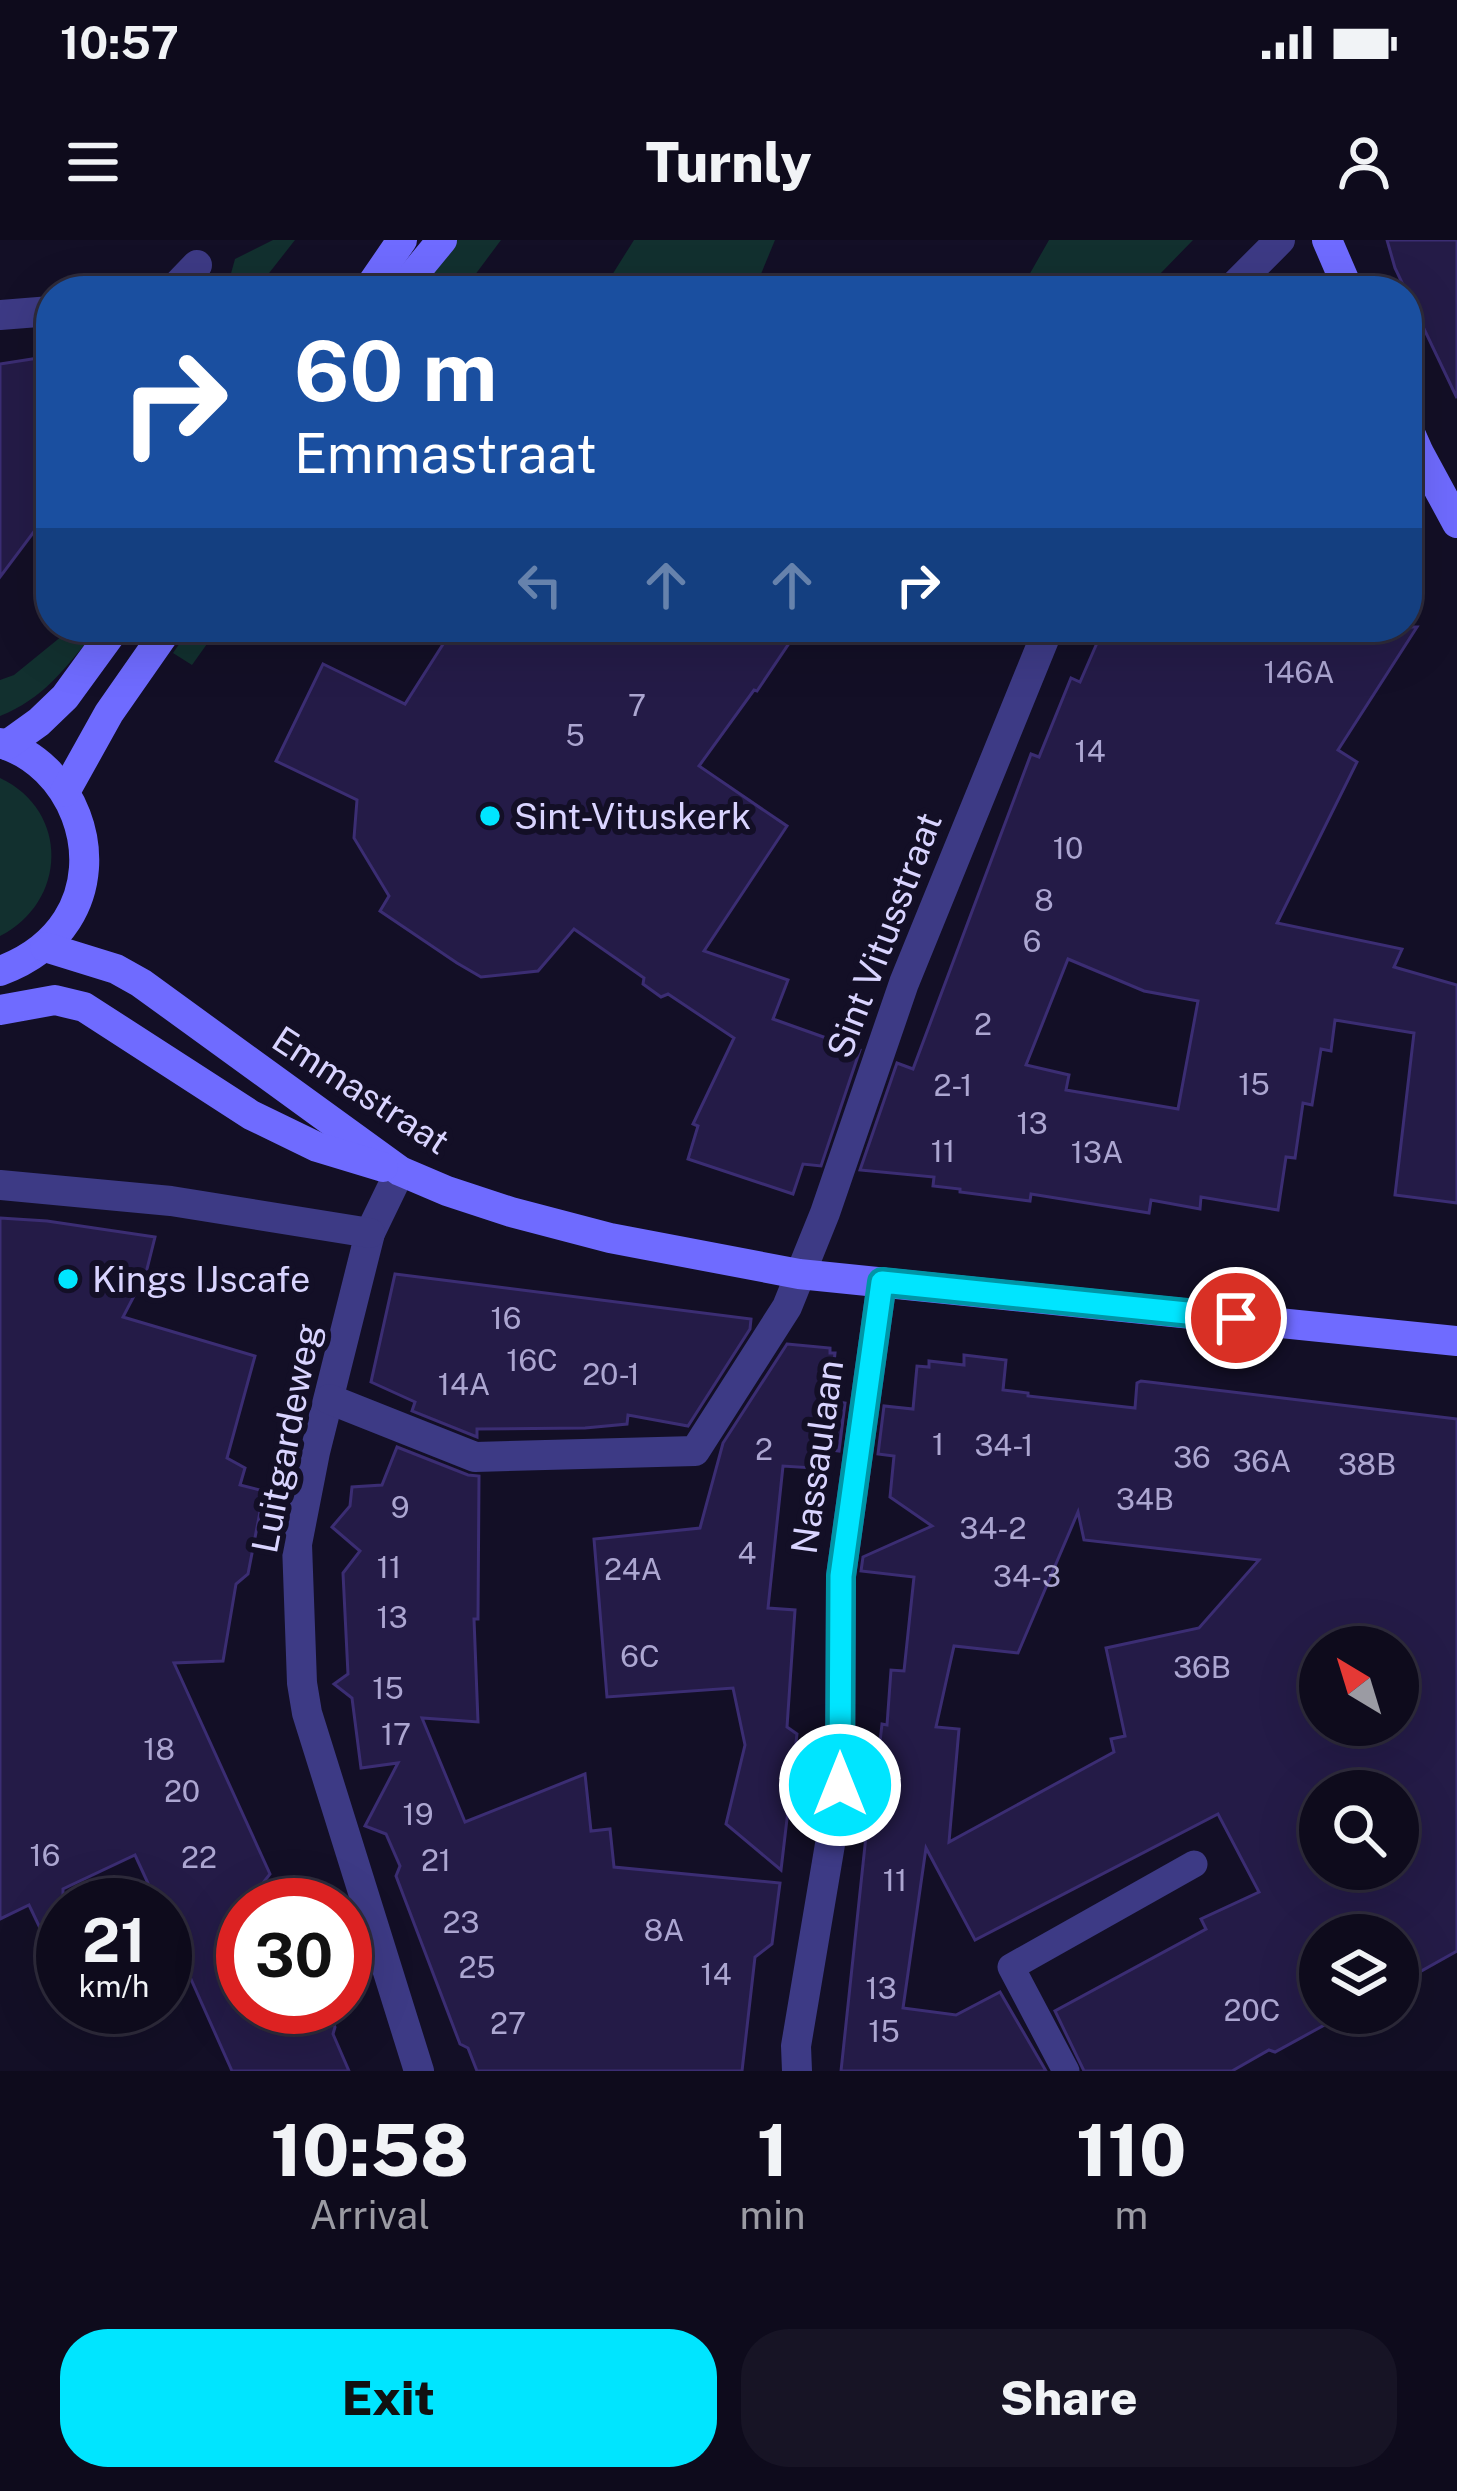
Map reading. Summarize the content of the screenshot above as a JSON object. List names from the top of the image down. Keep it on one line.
{"streets":{"main road":["Emmastraat"],"street":["Sint Vitusstraat","Luitgardeweg","Nassaulaan"]},"crossings":[["Sint Vitusstraat","Emmastraat"],["Emmastraat","Luitgardeweg"],["Emmastraat","Nassaulaan"]],"places":["Sint-Vituskerk","Kings IJscafe"],"house_numbers":["146A","7","5","14","10","8","6","2","15","2-1","13","11","13A","16","16C","20-1","14A","1","34-1","2","36","36A","38B","34B","9","34-2","4","11","24A","34-3","13","6C","36B","15","17","18","20","19","16","22","21","11","23","8A","25","14","13","20C","27","15"],"north":"top left","page":{"status":"10:57","header":"Turnly","turn":["60 m","Emmastraat"],"speed":"21 km/h","limit":"30","eta":["10:58","Arrival","1","min","110","m"],"buttons":["Exit","Share"]}}
